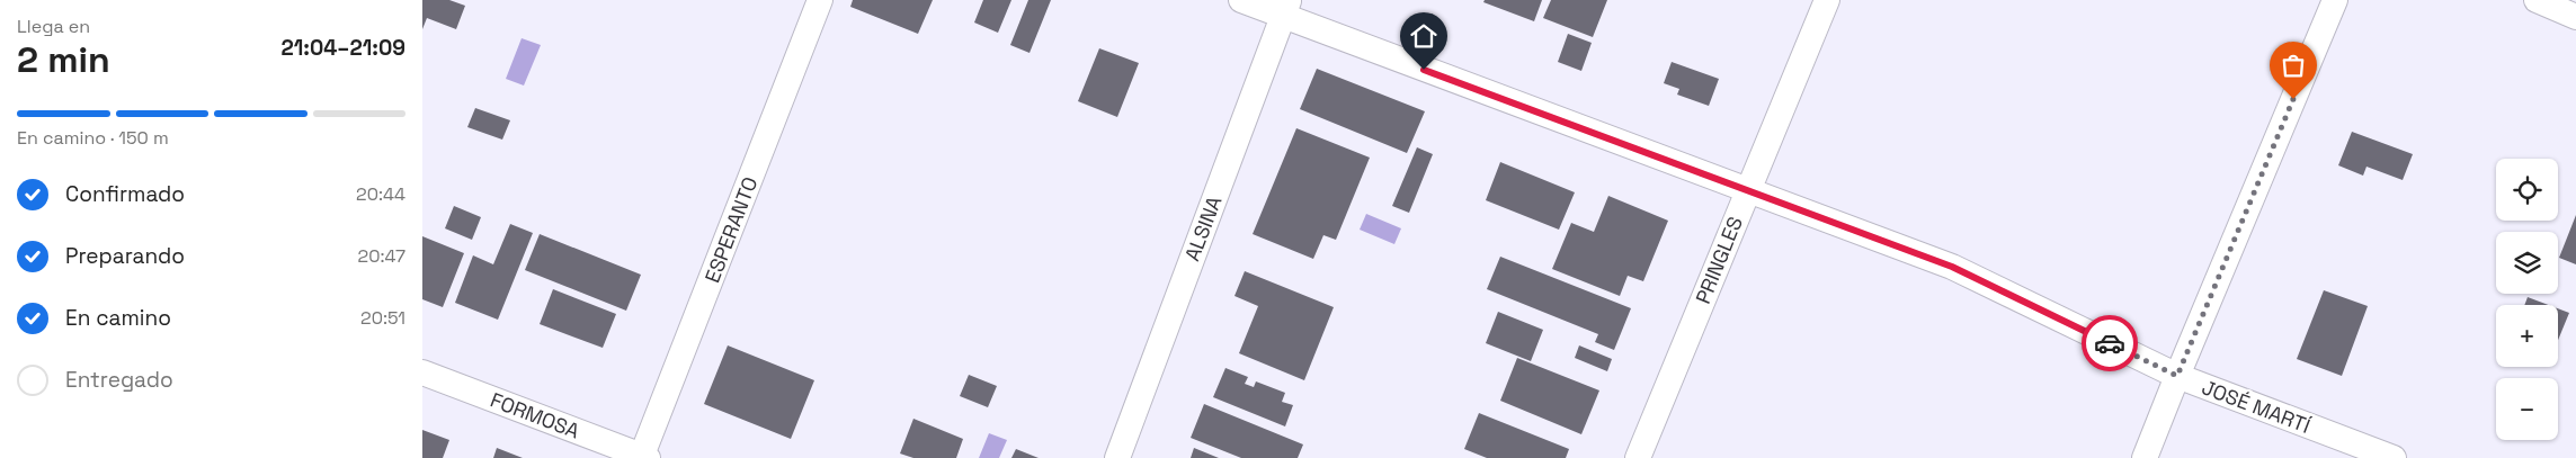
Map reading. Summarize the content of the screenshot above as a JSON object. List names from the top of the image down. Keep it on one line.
{"streets":{"street":["ALSINA","ESPERANTO","PRINGLES","JOSÉ MARTÍ","FORMOSA"]},"crossings":[["ALSINA","JOSÉ MARTÍ"],["ESPERANTO","FORMOSA"],["PRINGLES","JOSÉ MARTÍ"]],"page":{"heading":["2 min","Llega en","21:04–21:09"],"bar":"En camino · 150 m","map_buttons":["+","−"],"list":[["Confirmado","20:44"],["Preparando","20:47"],["En camino","20:51"],"Entregado"]}}
